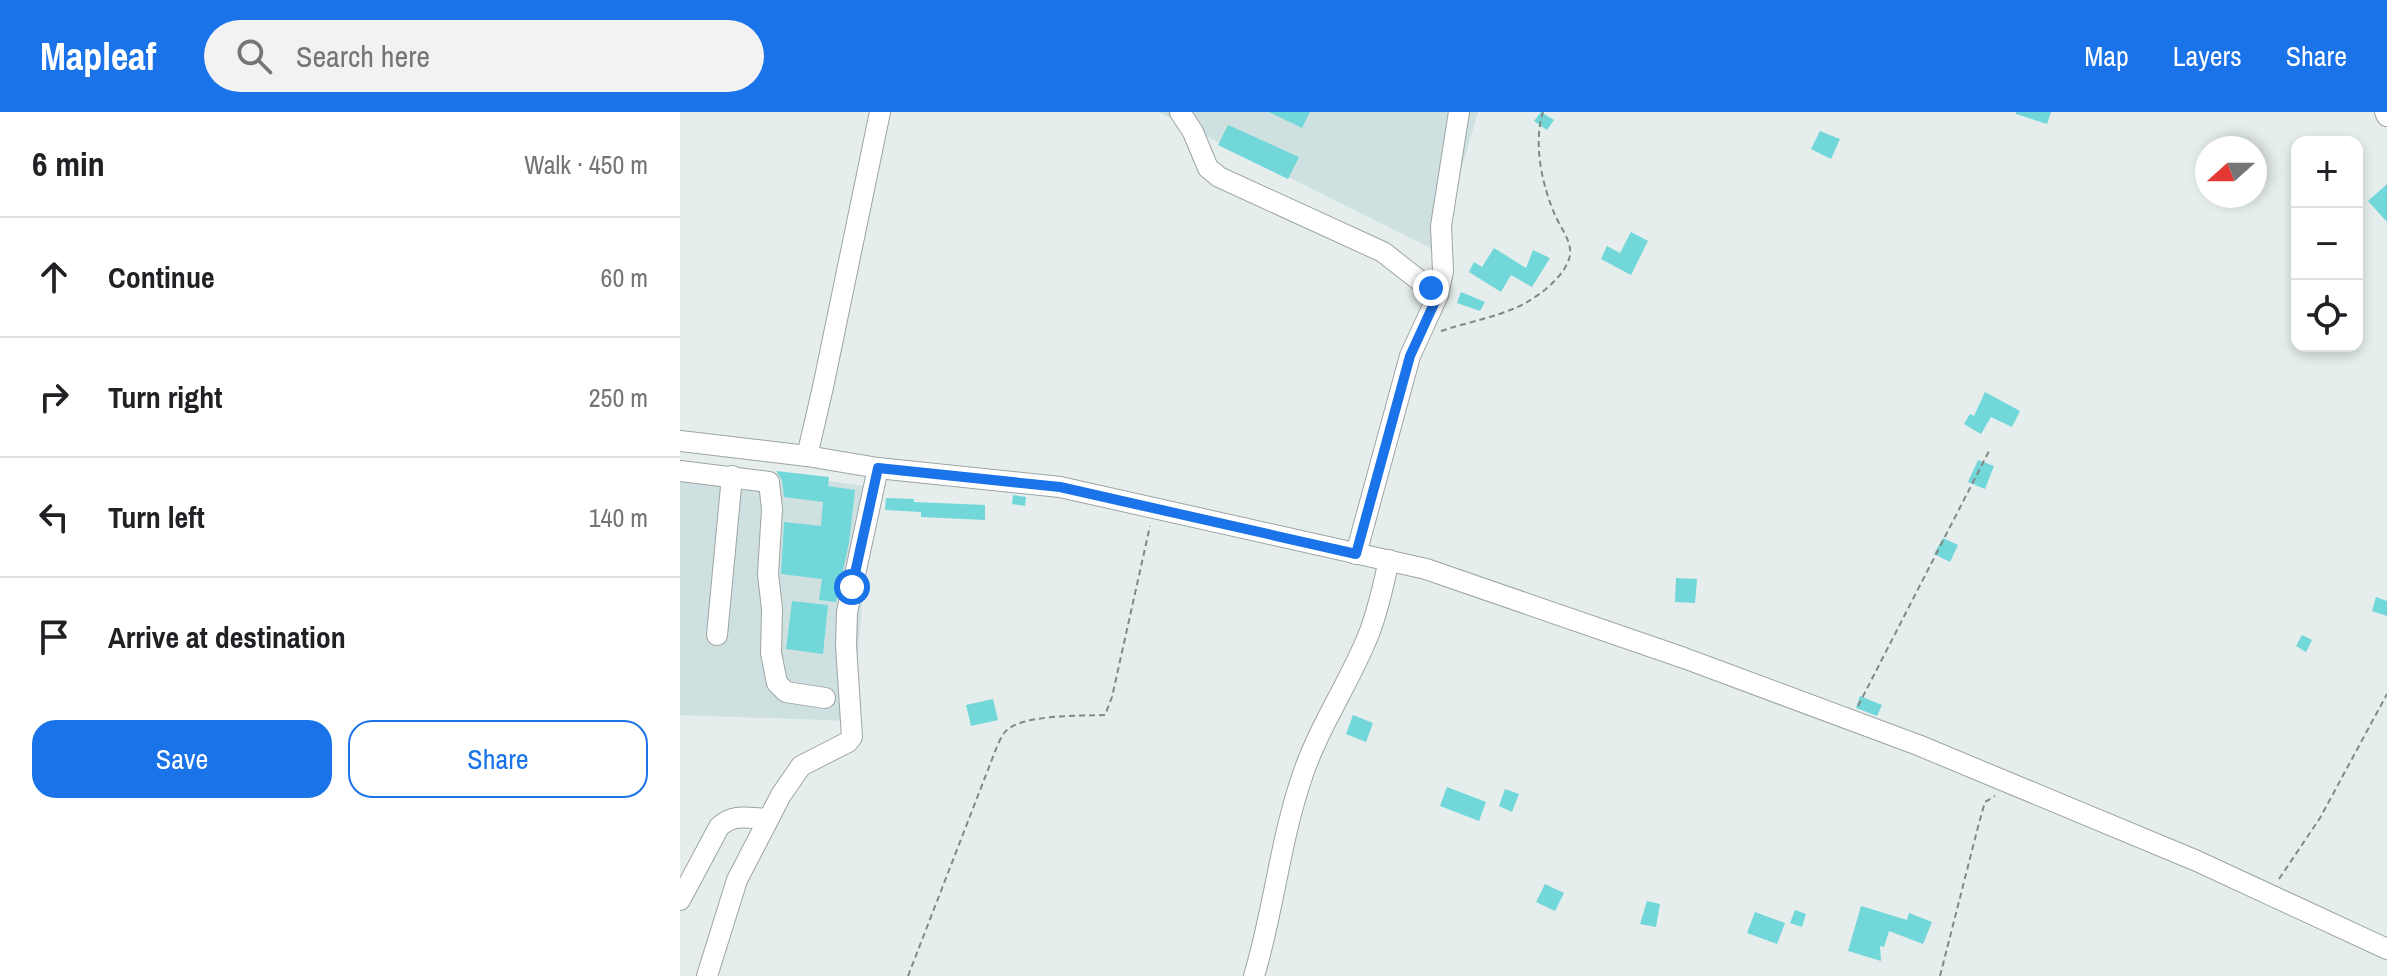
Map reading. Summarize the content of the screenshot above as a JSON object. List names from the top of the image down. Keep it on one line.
{"north":"left","page":{"header":"Mapleaf","search":"Search here","nav":["Map","Layers","Share"],"heading":["6 min","Walk · 450 m"],"map_buttons":["+","−"],"list":[["Continue","60 m"],["Turn right","250 m"],["Turn left","140 m"],"Arrive at destination"],"buttons":["Save","Share"]}}
